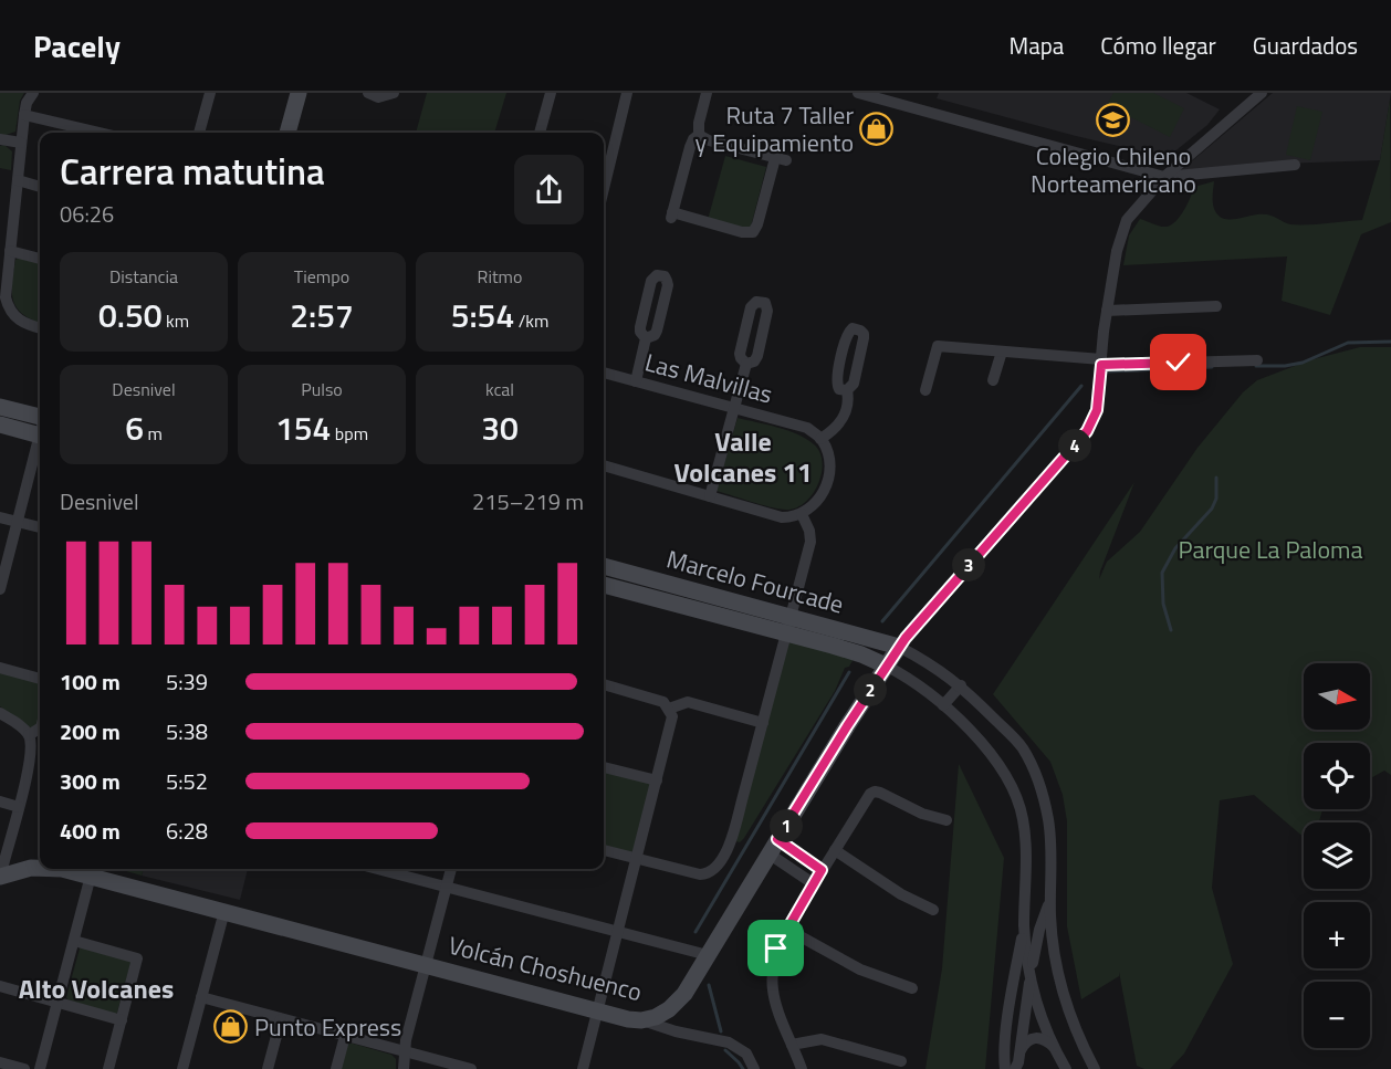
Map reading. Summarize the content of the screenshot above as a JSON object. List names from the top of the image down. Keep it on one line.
{"streets":{"street":["Las Malvillas","Marcelo Fourcade","Volcán Choshuenco"]},"crossings":[["Marcelo Fourcade","Volcán Choshuenco"]],"districts":["Valle Volcanes 11","Alto Volcanes"],"parks":["Parque La Paloma"],"places":{"school or university":["Colegio Chileno Norteamericano"],"shop":["Ruta 7 Taller y Equipamiento","Punto Express"]},"north":"right","page":{"header":"Pacely","nav":["Mapa","Cómo llegar","Guardados"],"heading":["Carrera matutina","06:26"],"stats":[["Distancia","0.50 km"],["Tiempo","2:57"],["Ritmo","5:54 /km"],["Desnivel","6 m"],["Pulso","154 bpm"],["kcal","30"]],"pins":["4","3","2","1"],"chart":["Desnivel","215–219 m"],"list":[{"name":"100 m","note":"5:39"},{"name":"200 m","note":"5:38"},{"name":"300 m","note":"5:52"},{"name":"400 m","note":"6:28"}],"map_buttons":["+","−"]}}
